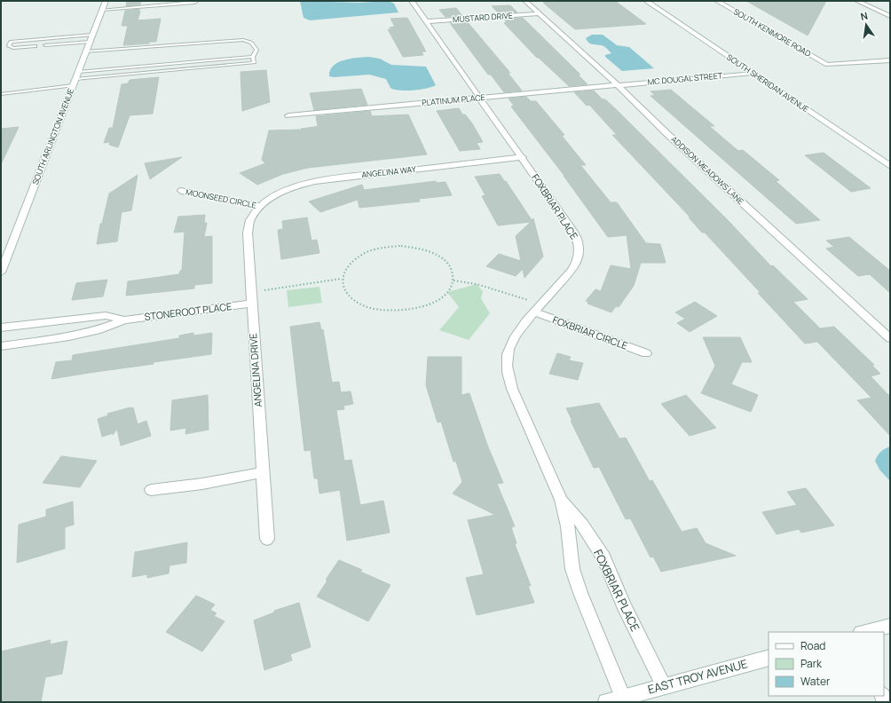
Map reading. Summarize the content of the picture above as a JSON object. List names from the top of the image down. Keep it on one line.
{"streets":{"street":["MUSTARD DRIVE","SOUTH KENMORE ROAD","MC DOUGAL STREET","SOUTH SHERIDAN AVENUE","PLATINUM PLACE","SOUTH ARLINGTON AVENUE","ADDISON MEADOWS LANE","ANGELINA WAY","MOONSEED CIRCLE","FOXBRIAR PLACE","STONEROOT PLACE","FOXBRIAR CIRCLE","ANGELINA DRIVE","EAST TROY AVENUE"]},"crossings":[["MUSTARD DRIVE","ADDISON MEADOWS LANE"],["MUSTARD DRIVE","FOXBRIAR PLACE"],["MC DOUGAL STREET","SOUTH SHERIDAN AVENUE"],["MC DOUGAL STREET","PLATINUM PLACE"],["MC DOUGAL STREET","ADDISON MEADOWS LANE"],["PLATINUM PLACE","ADDISON MEADOWS LANE"],["PLATINUM PLACE","FOXBRIAR PLACE"],["ANGELINA WAY","MOONSEED CIRCLE"],["ANGELINA WAY","FOXBRIAR PLACE"],["ANGELINA WAY","ANGELINA DRIVE"],["MOONSEED CIRCLE","ANGELINA DRIVE"],["FOXBRIAR PLACE","FOXBRIAR CIRCLE"],["FOXBRIAR PLACE","EAST TROY AVENUE"],["STONEROOT PLACE","ANGELINA DRIVE"]],"legend":["Road","Park","Water"],"north":"top"}
